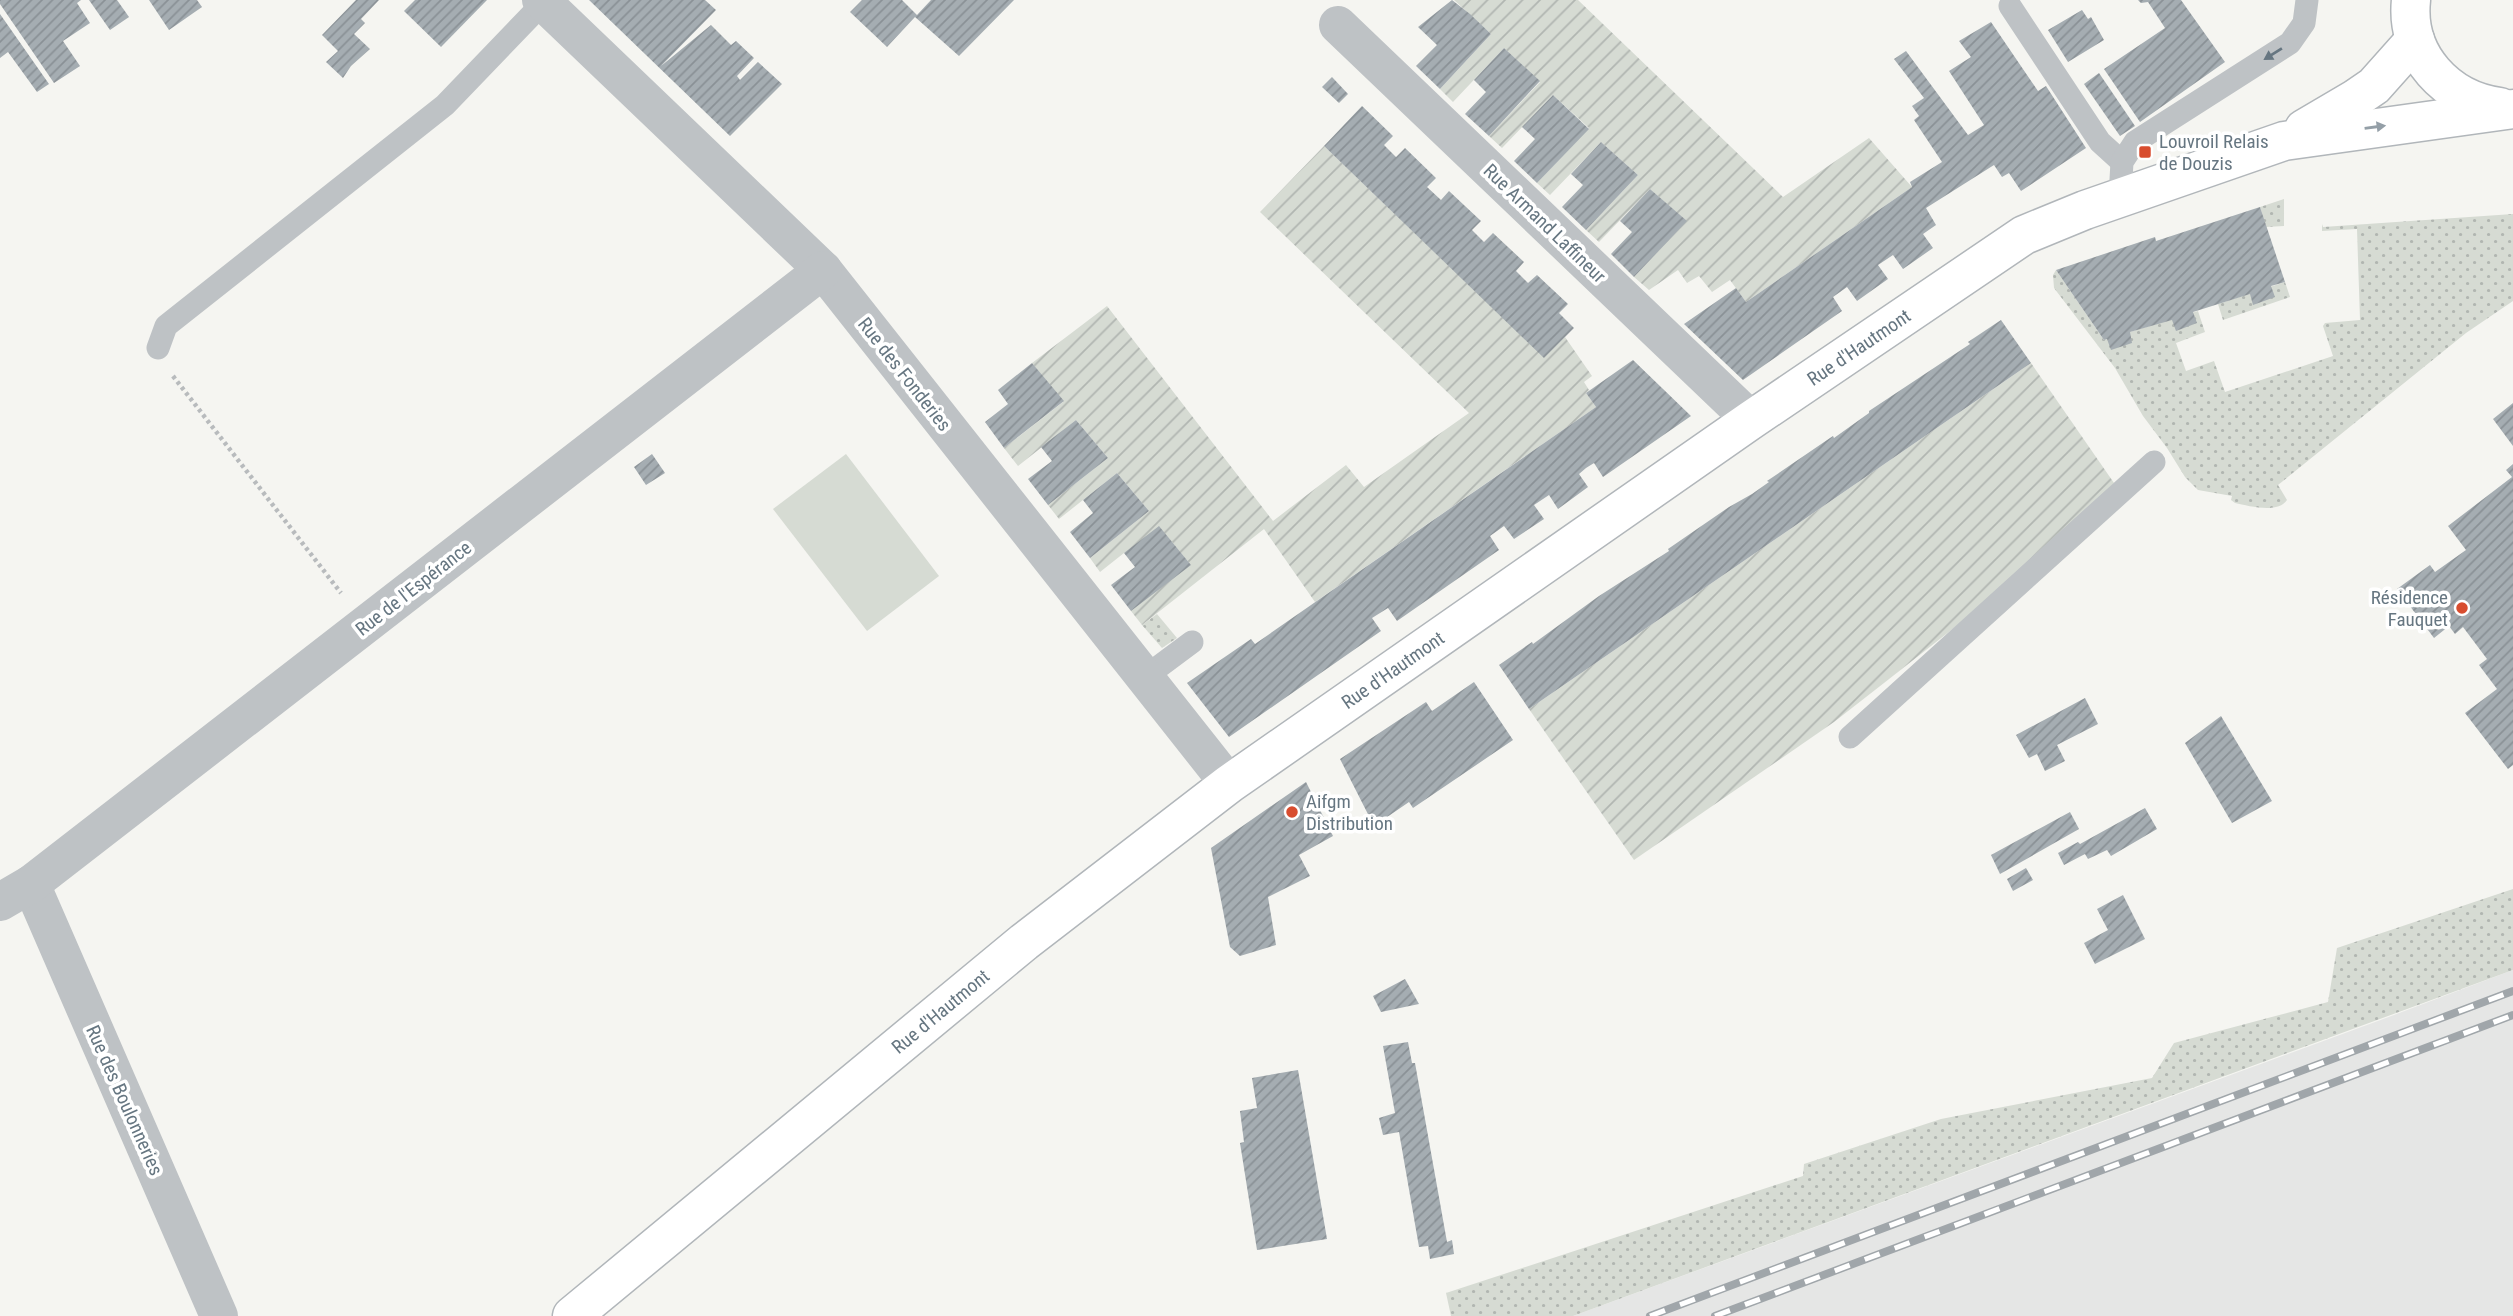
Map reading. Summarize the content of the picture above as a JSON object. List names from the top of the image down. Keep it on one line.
{"streets":{"street":["Rue Armand Laffineur","Rue d'Hautmont","Rue des Fonderies","Rue de l'Espérance","Rue des Boulonneries"]},"crossings":[["Rue Armand Laffineur","Rue d'Hautmont"],["Rue d'Hautmont","Rue des Fonderies"],["Rue des Fonderies","Rue de l'Espérance"],["Rue de l'Espérance","Rue des Boulonneries"]],"places":{"transit":["Louvroil Relais de Douzis"],"other":["Résidence Fauquet","Aifgm Distribution"]}}
